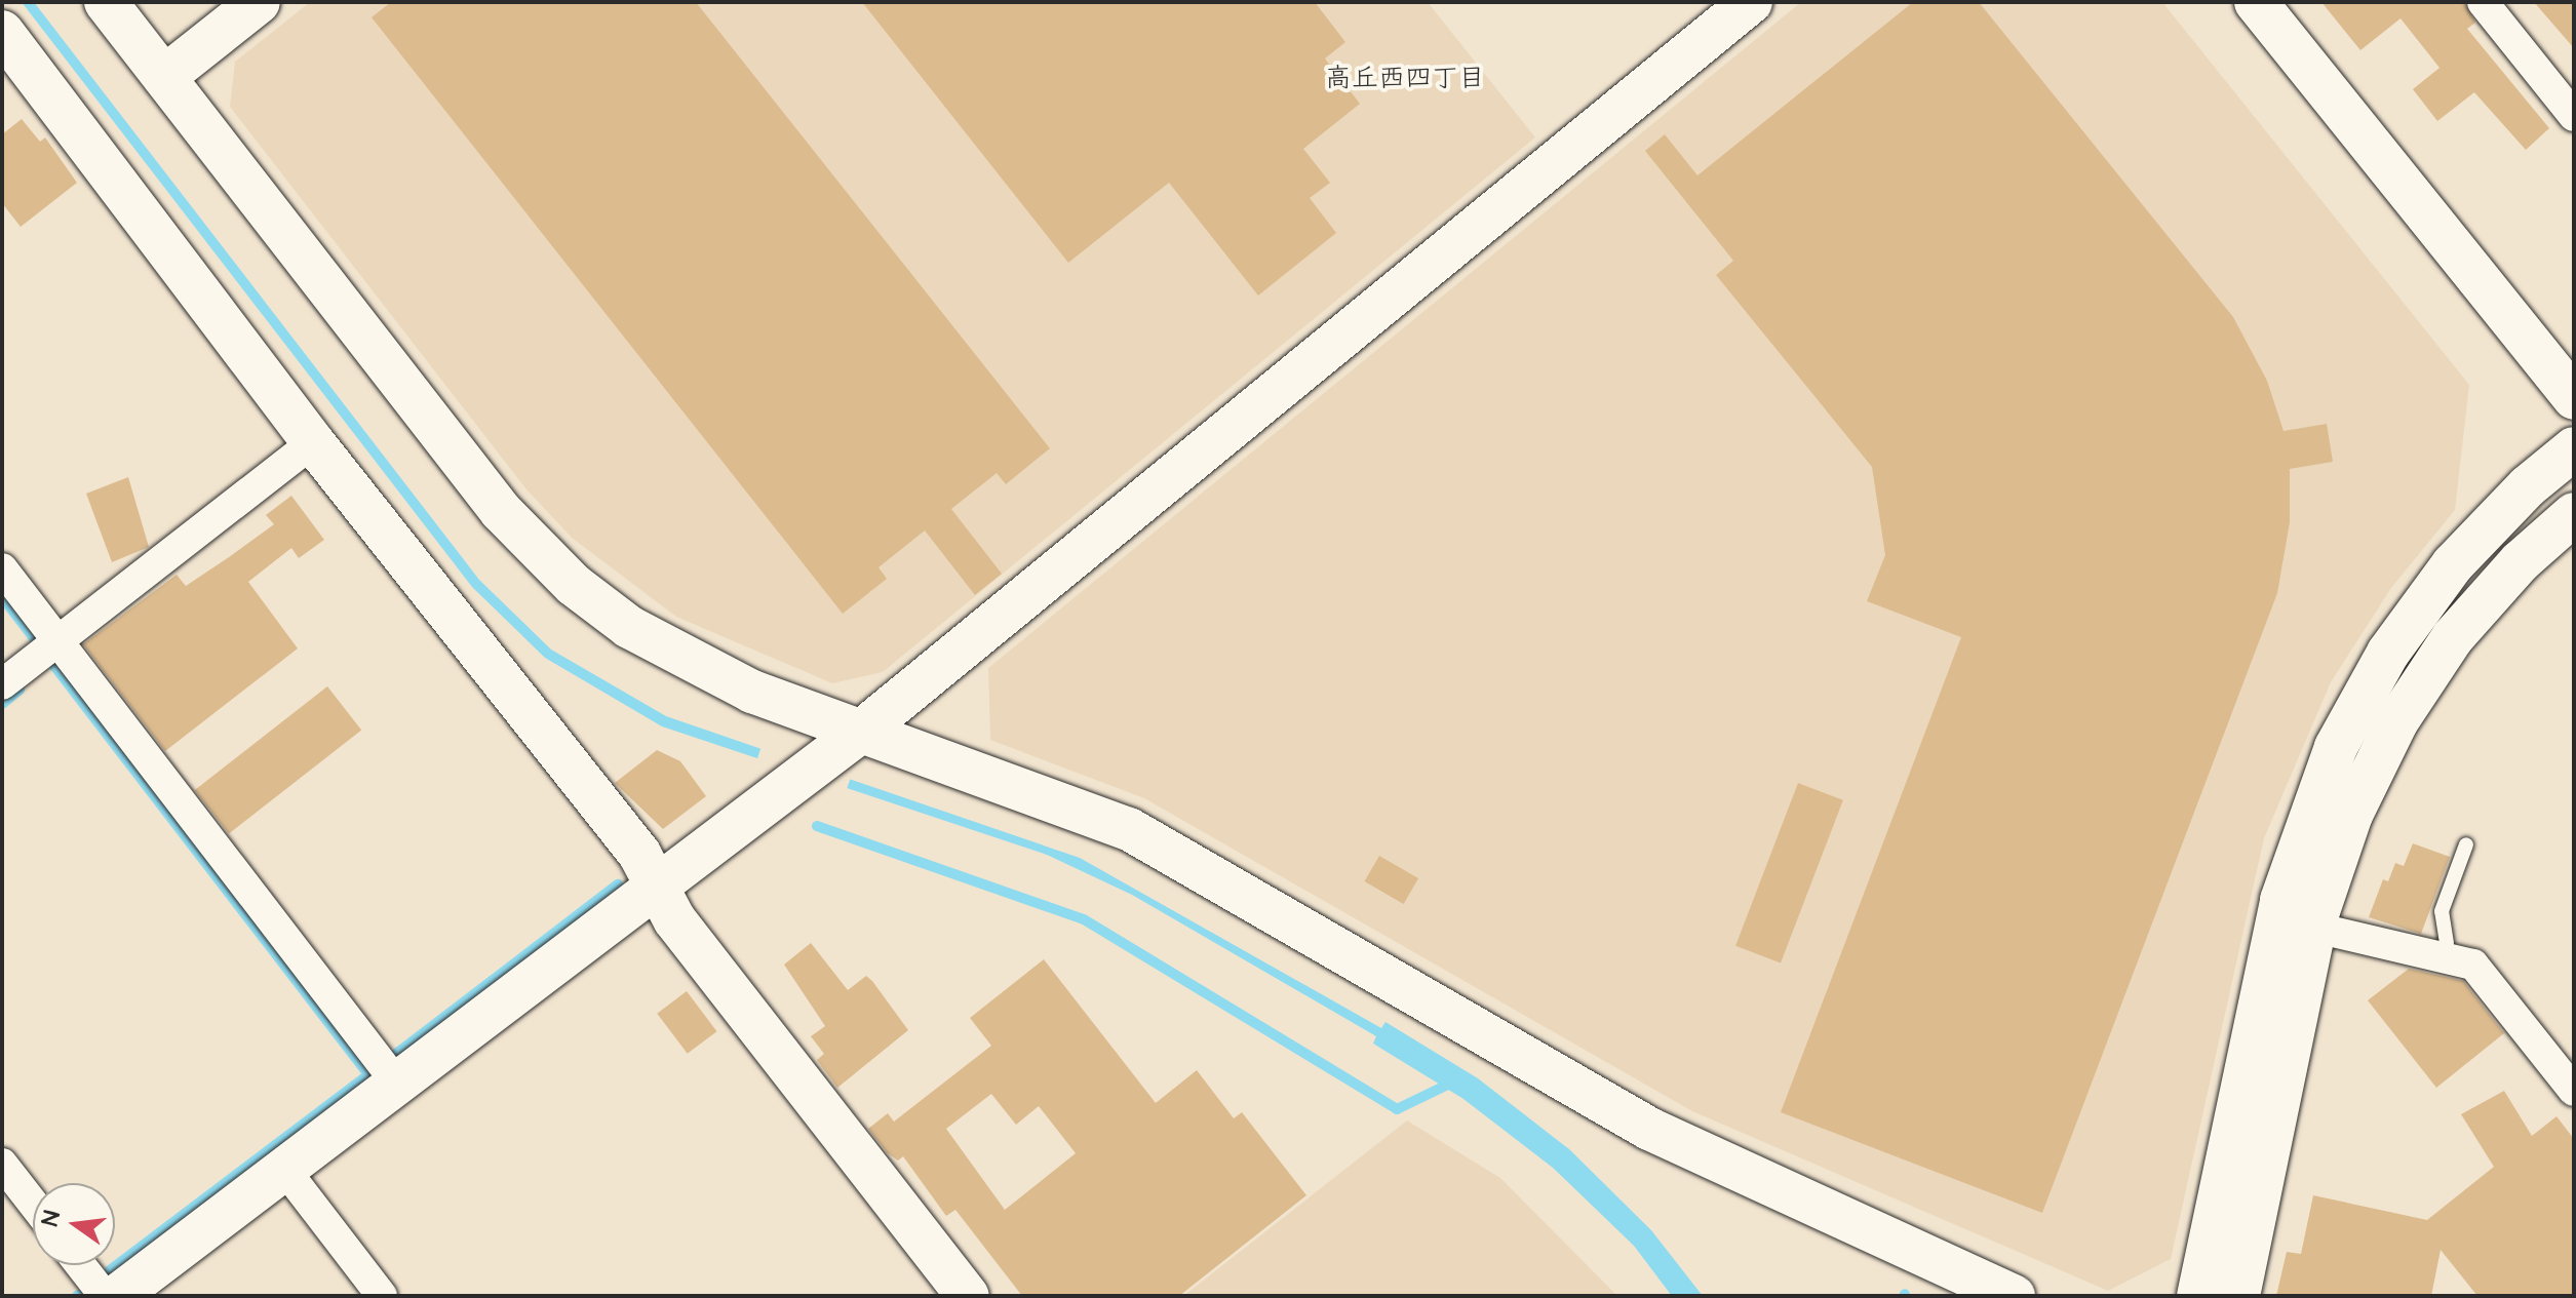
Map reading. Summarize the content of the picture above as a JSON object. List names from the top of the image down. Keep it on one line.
{"districts":["高丘西四丁目"],"north":"left"}
